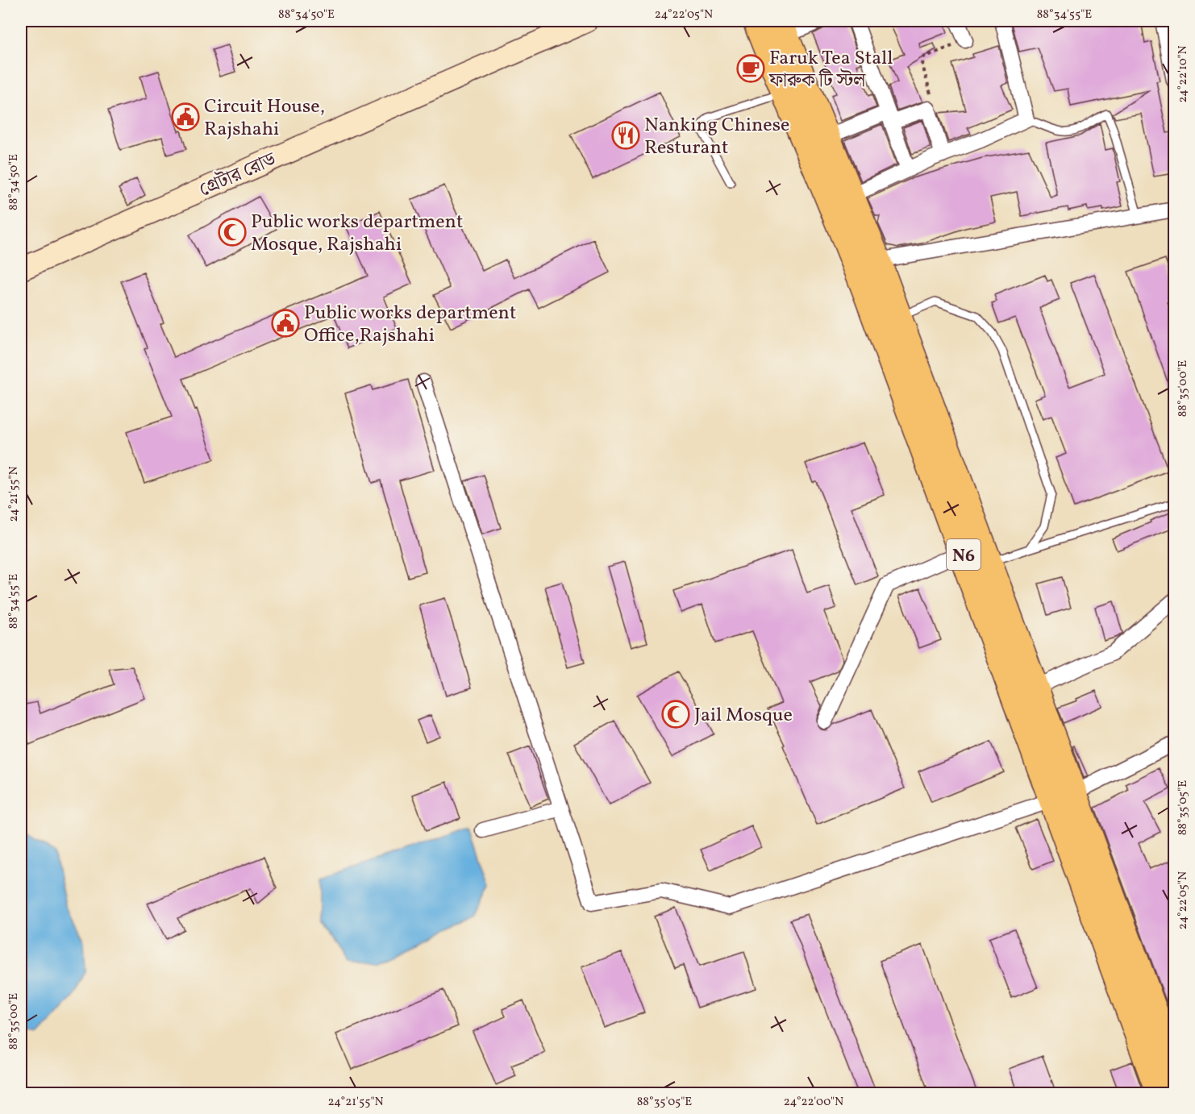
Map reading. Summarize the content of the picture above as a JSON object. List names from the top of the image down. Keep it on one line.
{"streets":{"highway":["N6"],"street":["গ্রেটার রোড"]},"places":{"cafe":["Faruk Tea Stall ফারুক টি স্টল"],"public building":["Circuit House, Rajshahi","Public works department Office,Rajshahi"],"restaurant":["Nanking Chinese Resturant"],"mosque":["Public works department Mosque, Rajshahi","Jail Mosque"]},"coordinates":["88°34'50\"E","24°22'05\"N","88°34'55\"E","24°22'10\"N","88°35'00\"E","24°21'55\"N","88°35'05\"E","24°22'00\"N"]}
